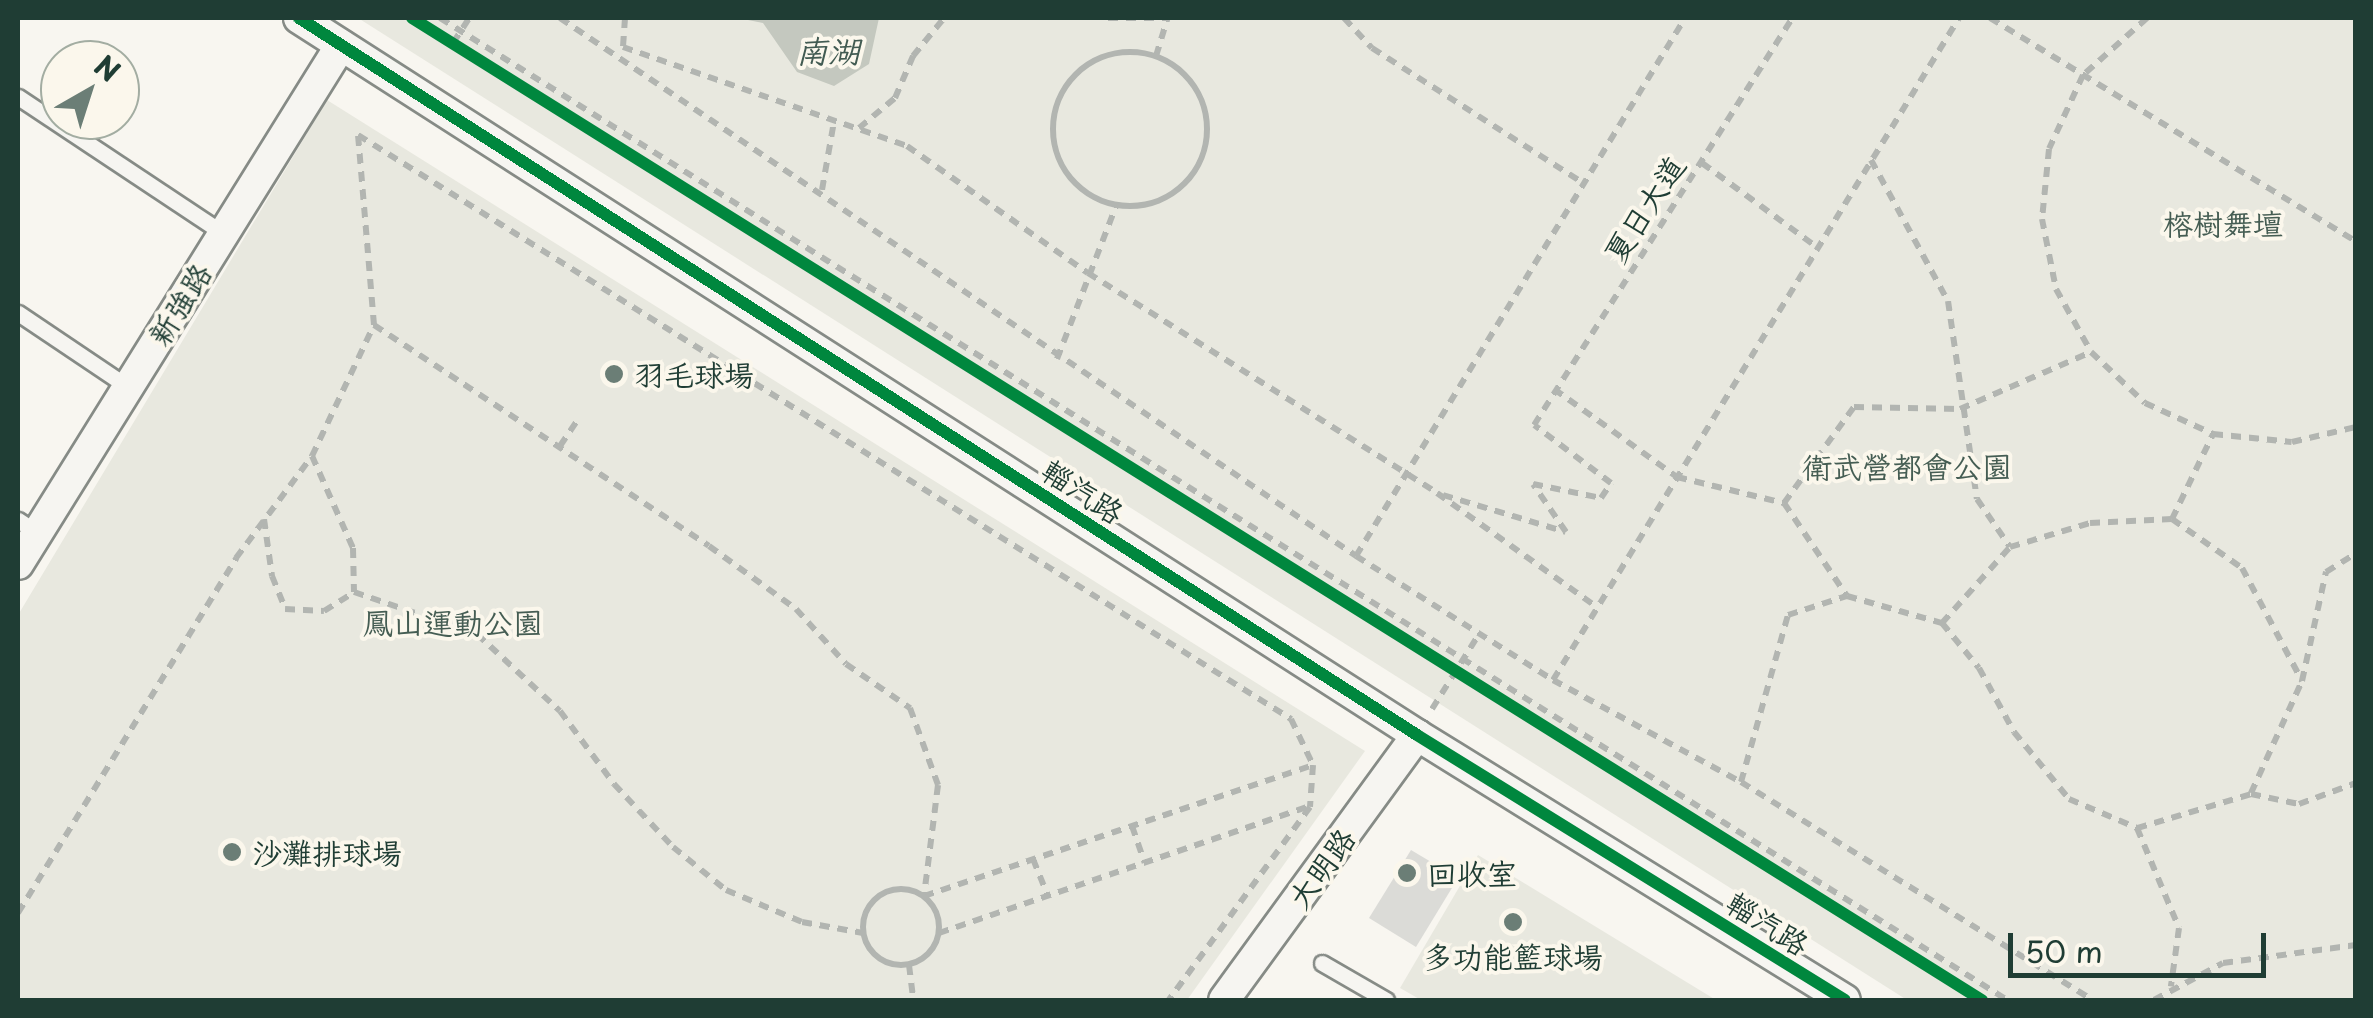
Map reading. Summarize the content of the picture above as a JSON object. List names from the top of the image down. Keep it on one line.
{"streets":{"street":["新強路","輜汽路","大明路"],"path":["夏日大道"]},"crossings":[["新強路","輜汽路"],["輜汽路","大明路"]],"water":["南湖"],"parks":["榕樹舞壇","衛武營都會公園","鳳山運動公園"],"places":["羽毛球場","沙灘排球場","回收室","多功能籃球場"],"scale_bar":"50 m","north":"top right"}
